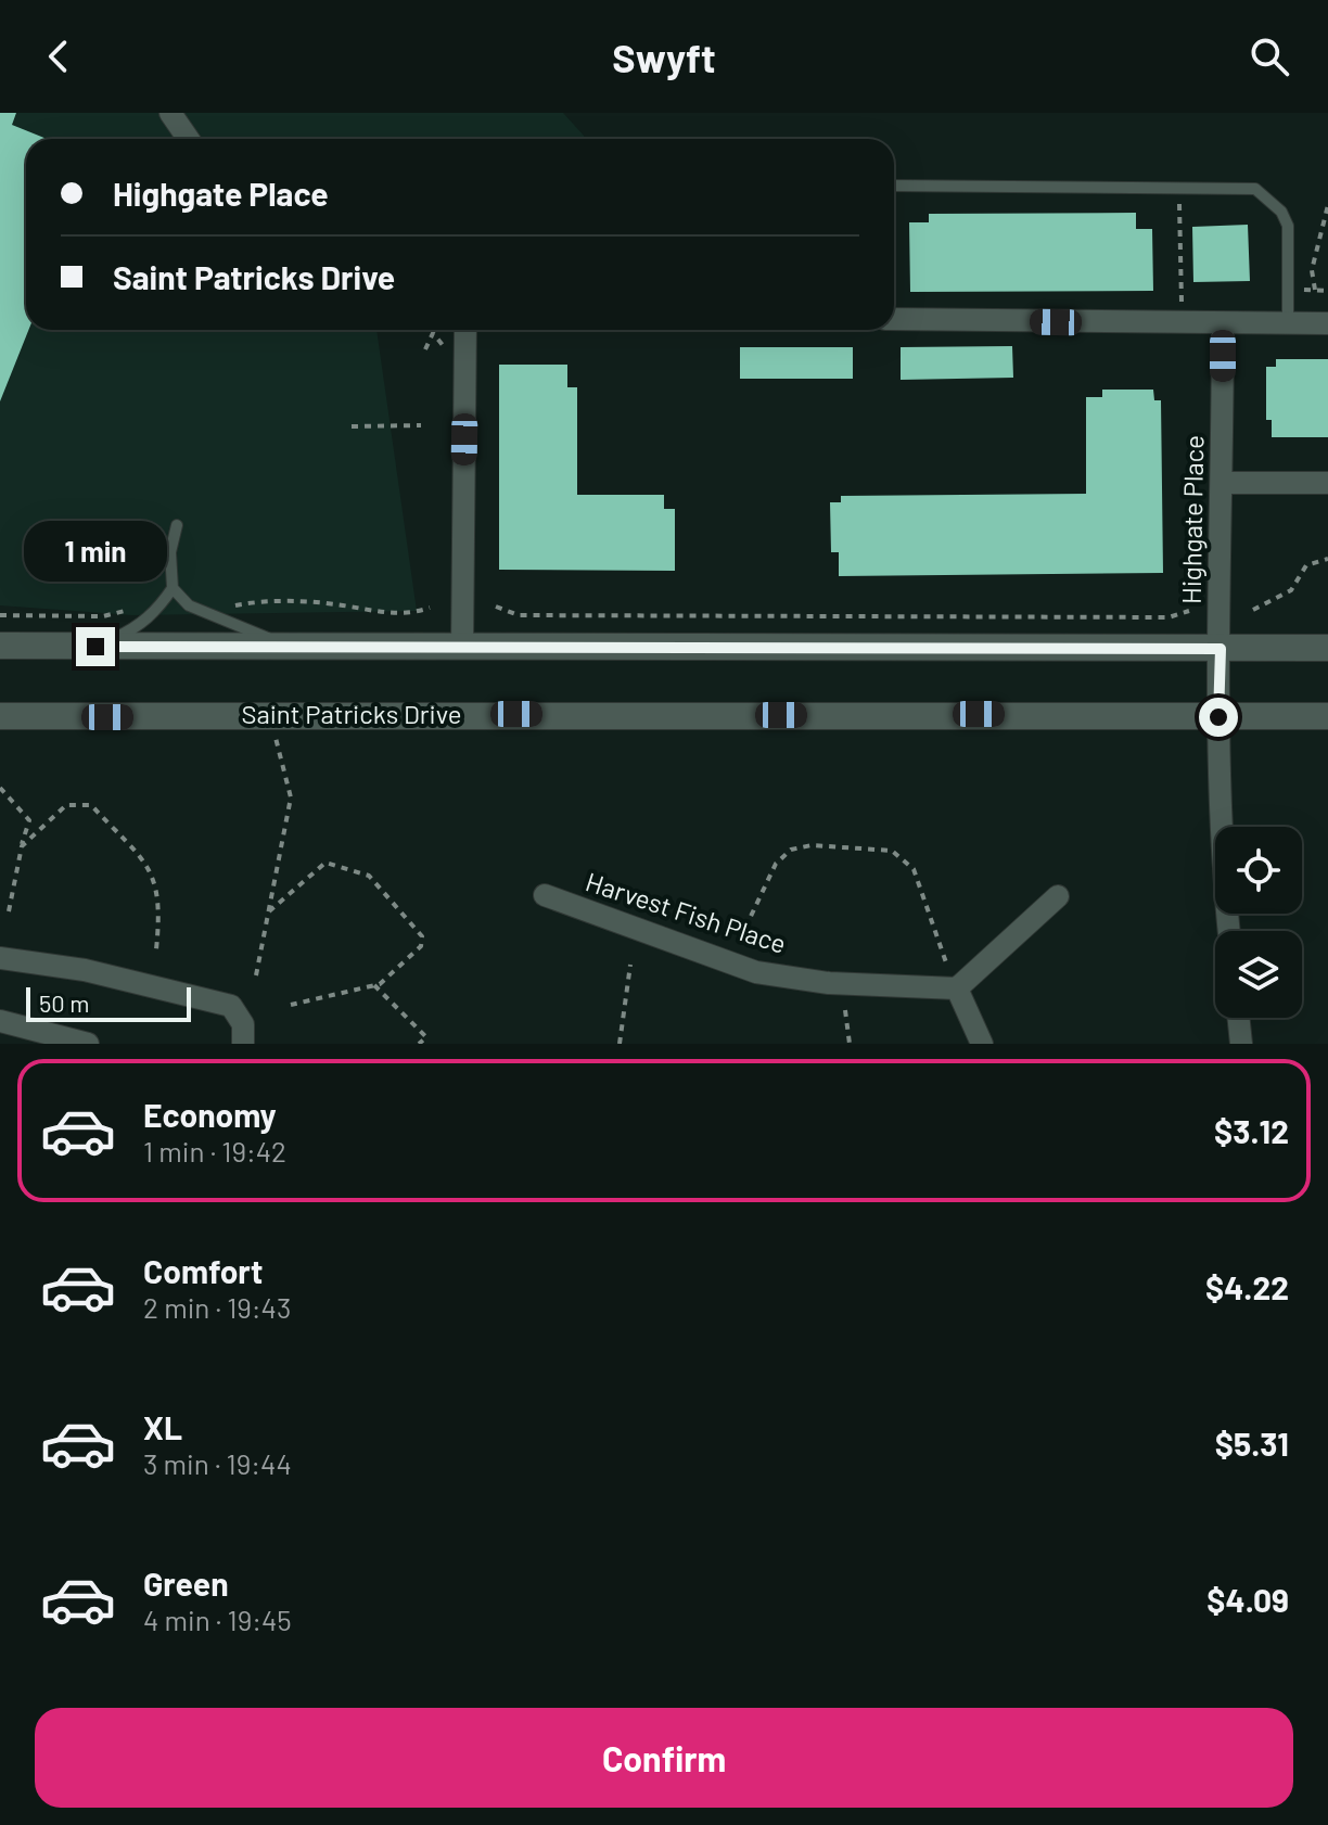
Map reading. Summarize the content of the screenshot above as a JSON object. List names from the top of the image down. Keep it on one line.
{"streets":{"main road":["Saint Patricks Drive"],"street":["Highgate Place","Harvest Fish Place"]},"crossings":[["Highgate Place","Saint Patricks Drive"]],"scale_bar":"50 m","page":{"header":"Swyft","banner":["Highgate Place","Saint Patricks Drive"],"bubble":"1 min","scale":"50 m","list":[{"name":"Economy","note":"1 min · 19:42","value":"$3.12"},{"name":"Comfort","note":"2 min · 19:43","value":"$4.22"},{"name":"XL","note":"3 min · 19:44","value":"$5.31"},{"name":"Green","note":"4 min · 19:45","value":"$4.09"}],"buttons":"Confirm"}}
